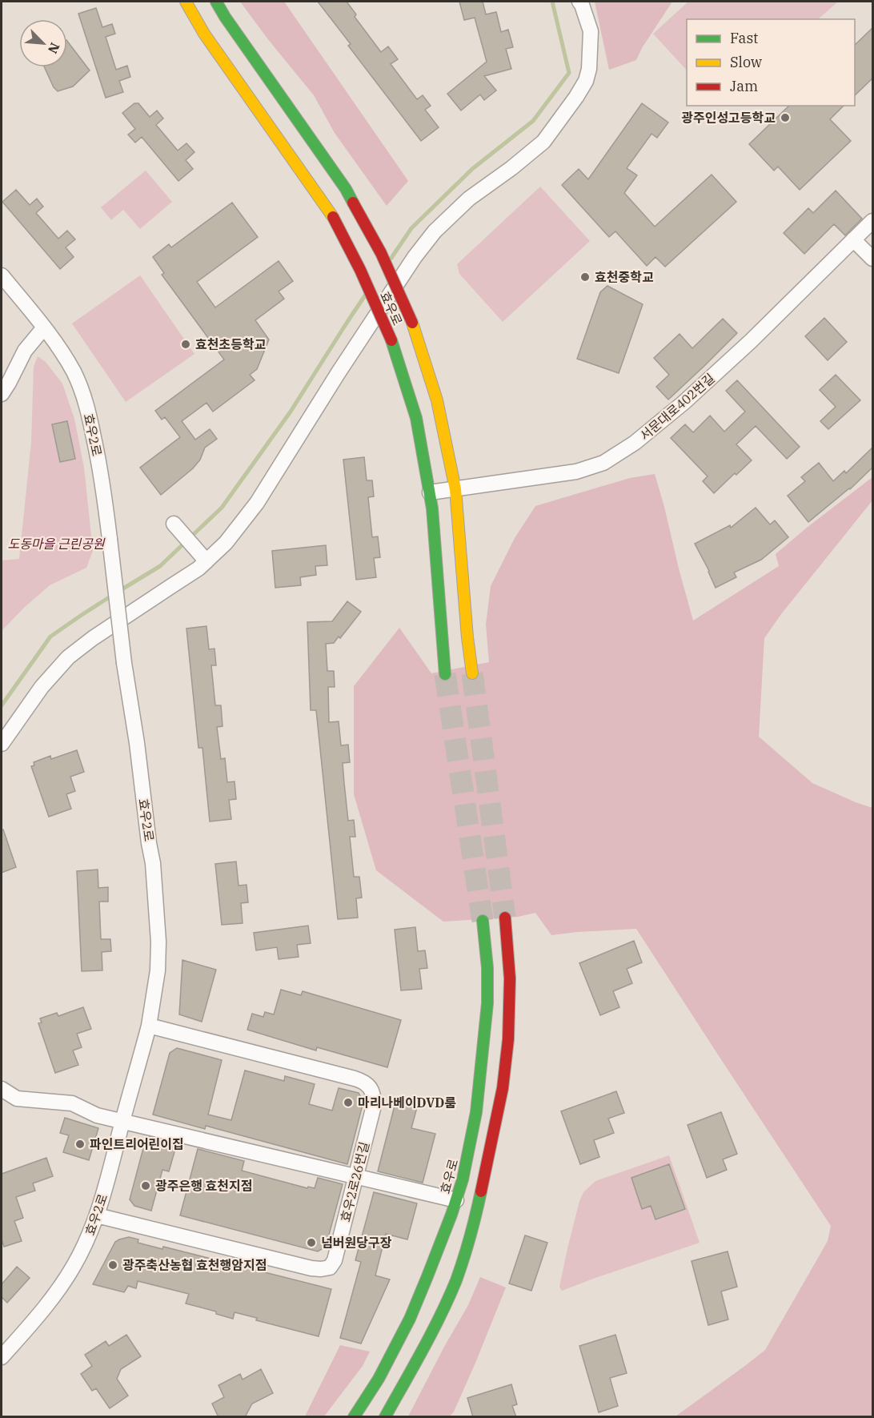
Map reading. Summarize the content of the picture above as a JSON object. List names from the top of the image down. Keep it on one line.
{"streets":{"main road":["효우로"],"street":["서문대로402번길","효우2로","효우2로26번길"]},"crossings":[["효우로","서문대로402번길"],["효우2로","효우2로26번길"]],"parks":["도동마을 근린공원"],"places":["광주인성고등학교","효천중학교","효천초등학교","마리나베이DVD룸","파인트리어린이집","광주은행 효천지점","넘버원당구장","광주축산농협 효천행암지점"],"legend":["Fast","Slow","Jam"],"north":"bottom right"}
